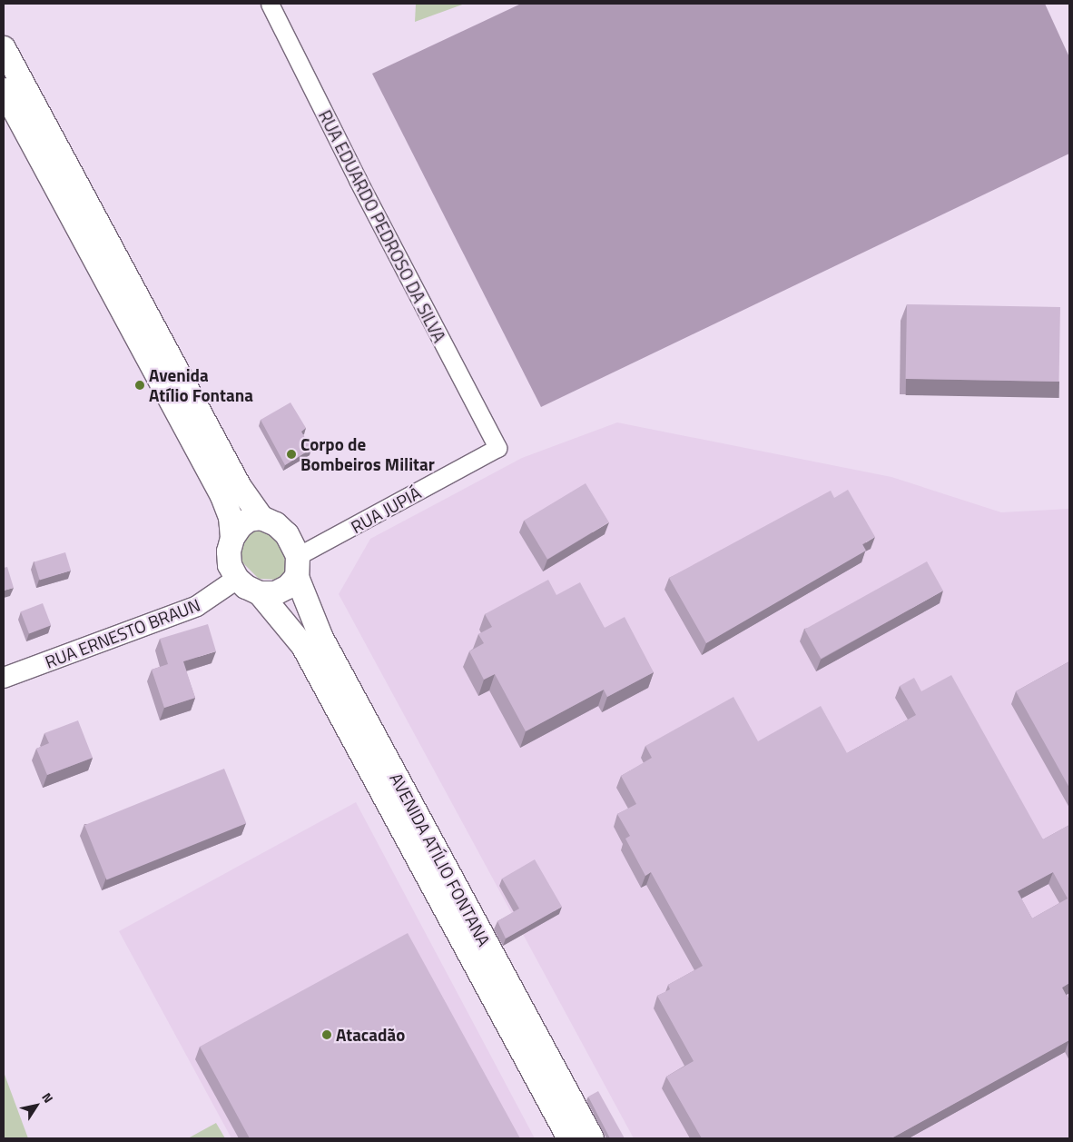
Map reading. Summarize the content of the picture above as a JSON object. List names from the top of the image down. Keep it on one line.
{"streets":{"main road":["AVENIDA ATÍLIO FONTANA"],"street":["RUA EDUARDO PEDROSO DA SILVA","RUA JUPIÁ","RUA ERNESTO BRAUN"]},"crossings":[["RUA EDUARDO PEDROSO DA SILVA","RUA JUPIÁ"],["RUA JUPIÁ","RUA ERNESTO BRAUN"],["RUA JUPIÁ","AVENIDA ATÍLIO FONTANA"],["RUA ERNESTO BRAUN","AVENIDA ATÍLIO FONTANA"]],"places":["Avenida Atílio Fontana","Corpo de Bombeiros Militar","Atacadão"],"north":"top right"}
